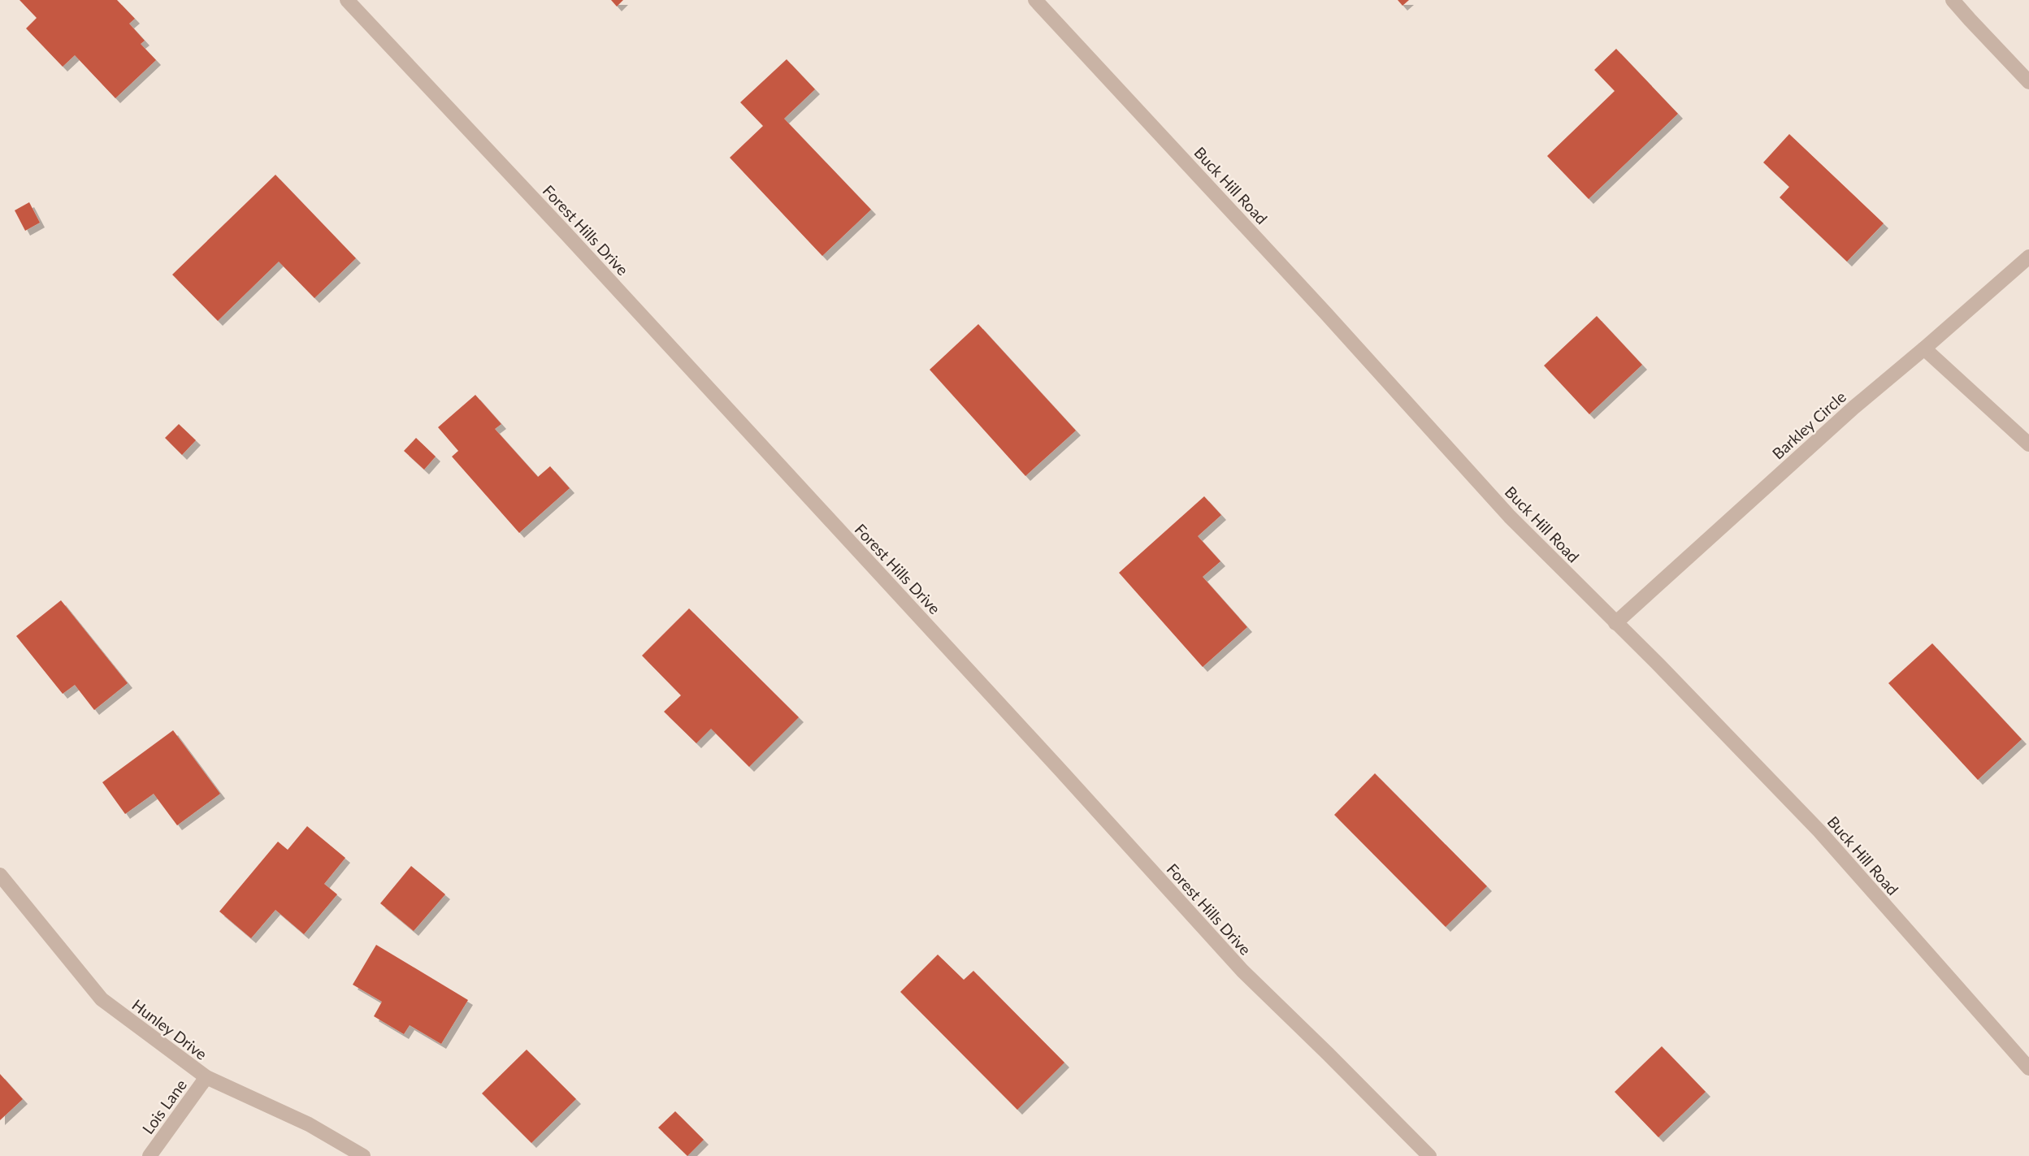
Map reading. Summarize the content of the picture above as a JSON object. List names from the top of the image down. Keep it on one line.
{"streets":{"street":["Buck Hill Road","Forest Hills Drive","Barkley Circle","Hunley Drive","Lois Lane"]},"crossings":[["Buck Hill Road","Barkley Circle"],["Hunley Drive","Lois Lane"]]}
